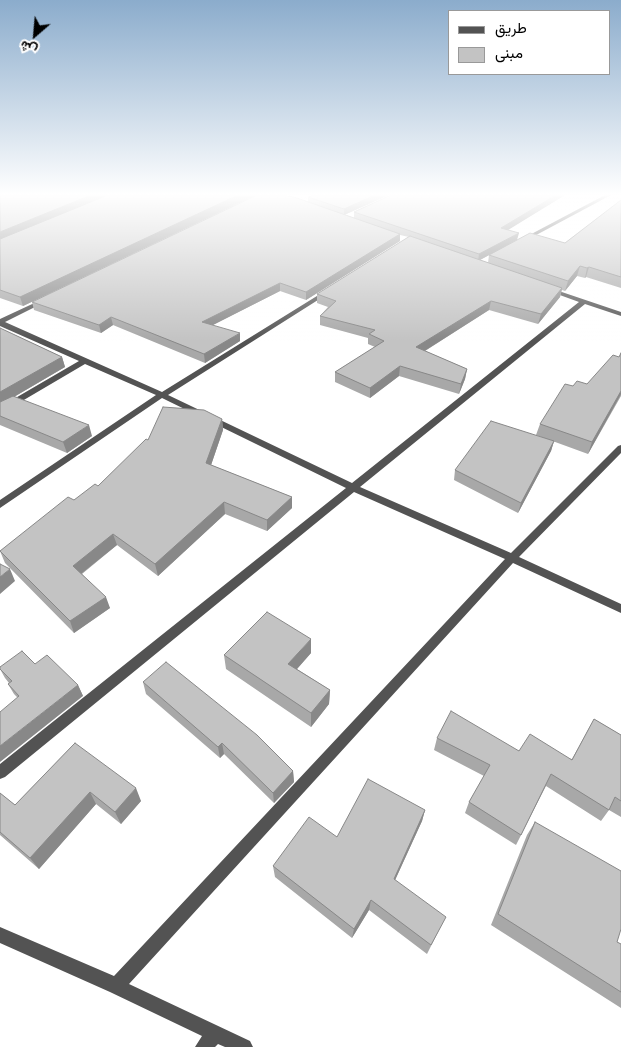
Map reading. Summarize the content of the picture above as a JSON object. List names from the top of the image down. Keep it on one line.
{"legend":["طريق","مبنى"],"north":"bottom left"}
